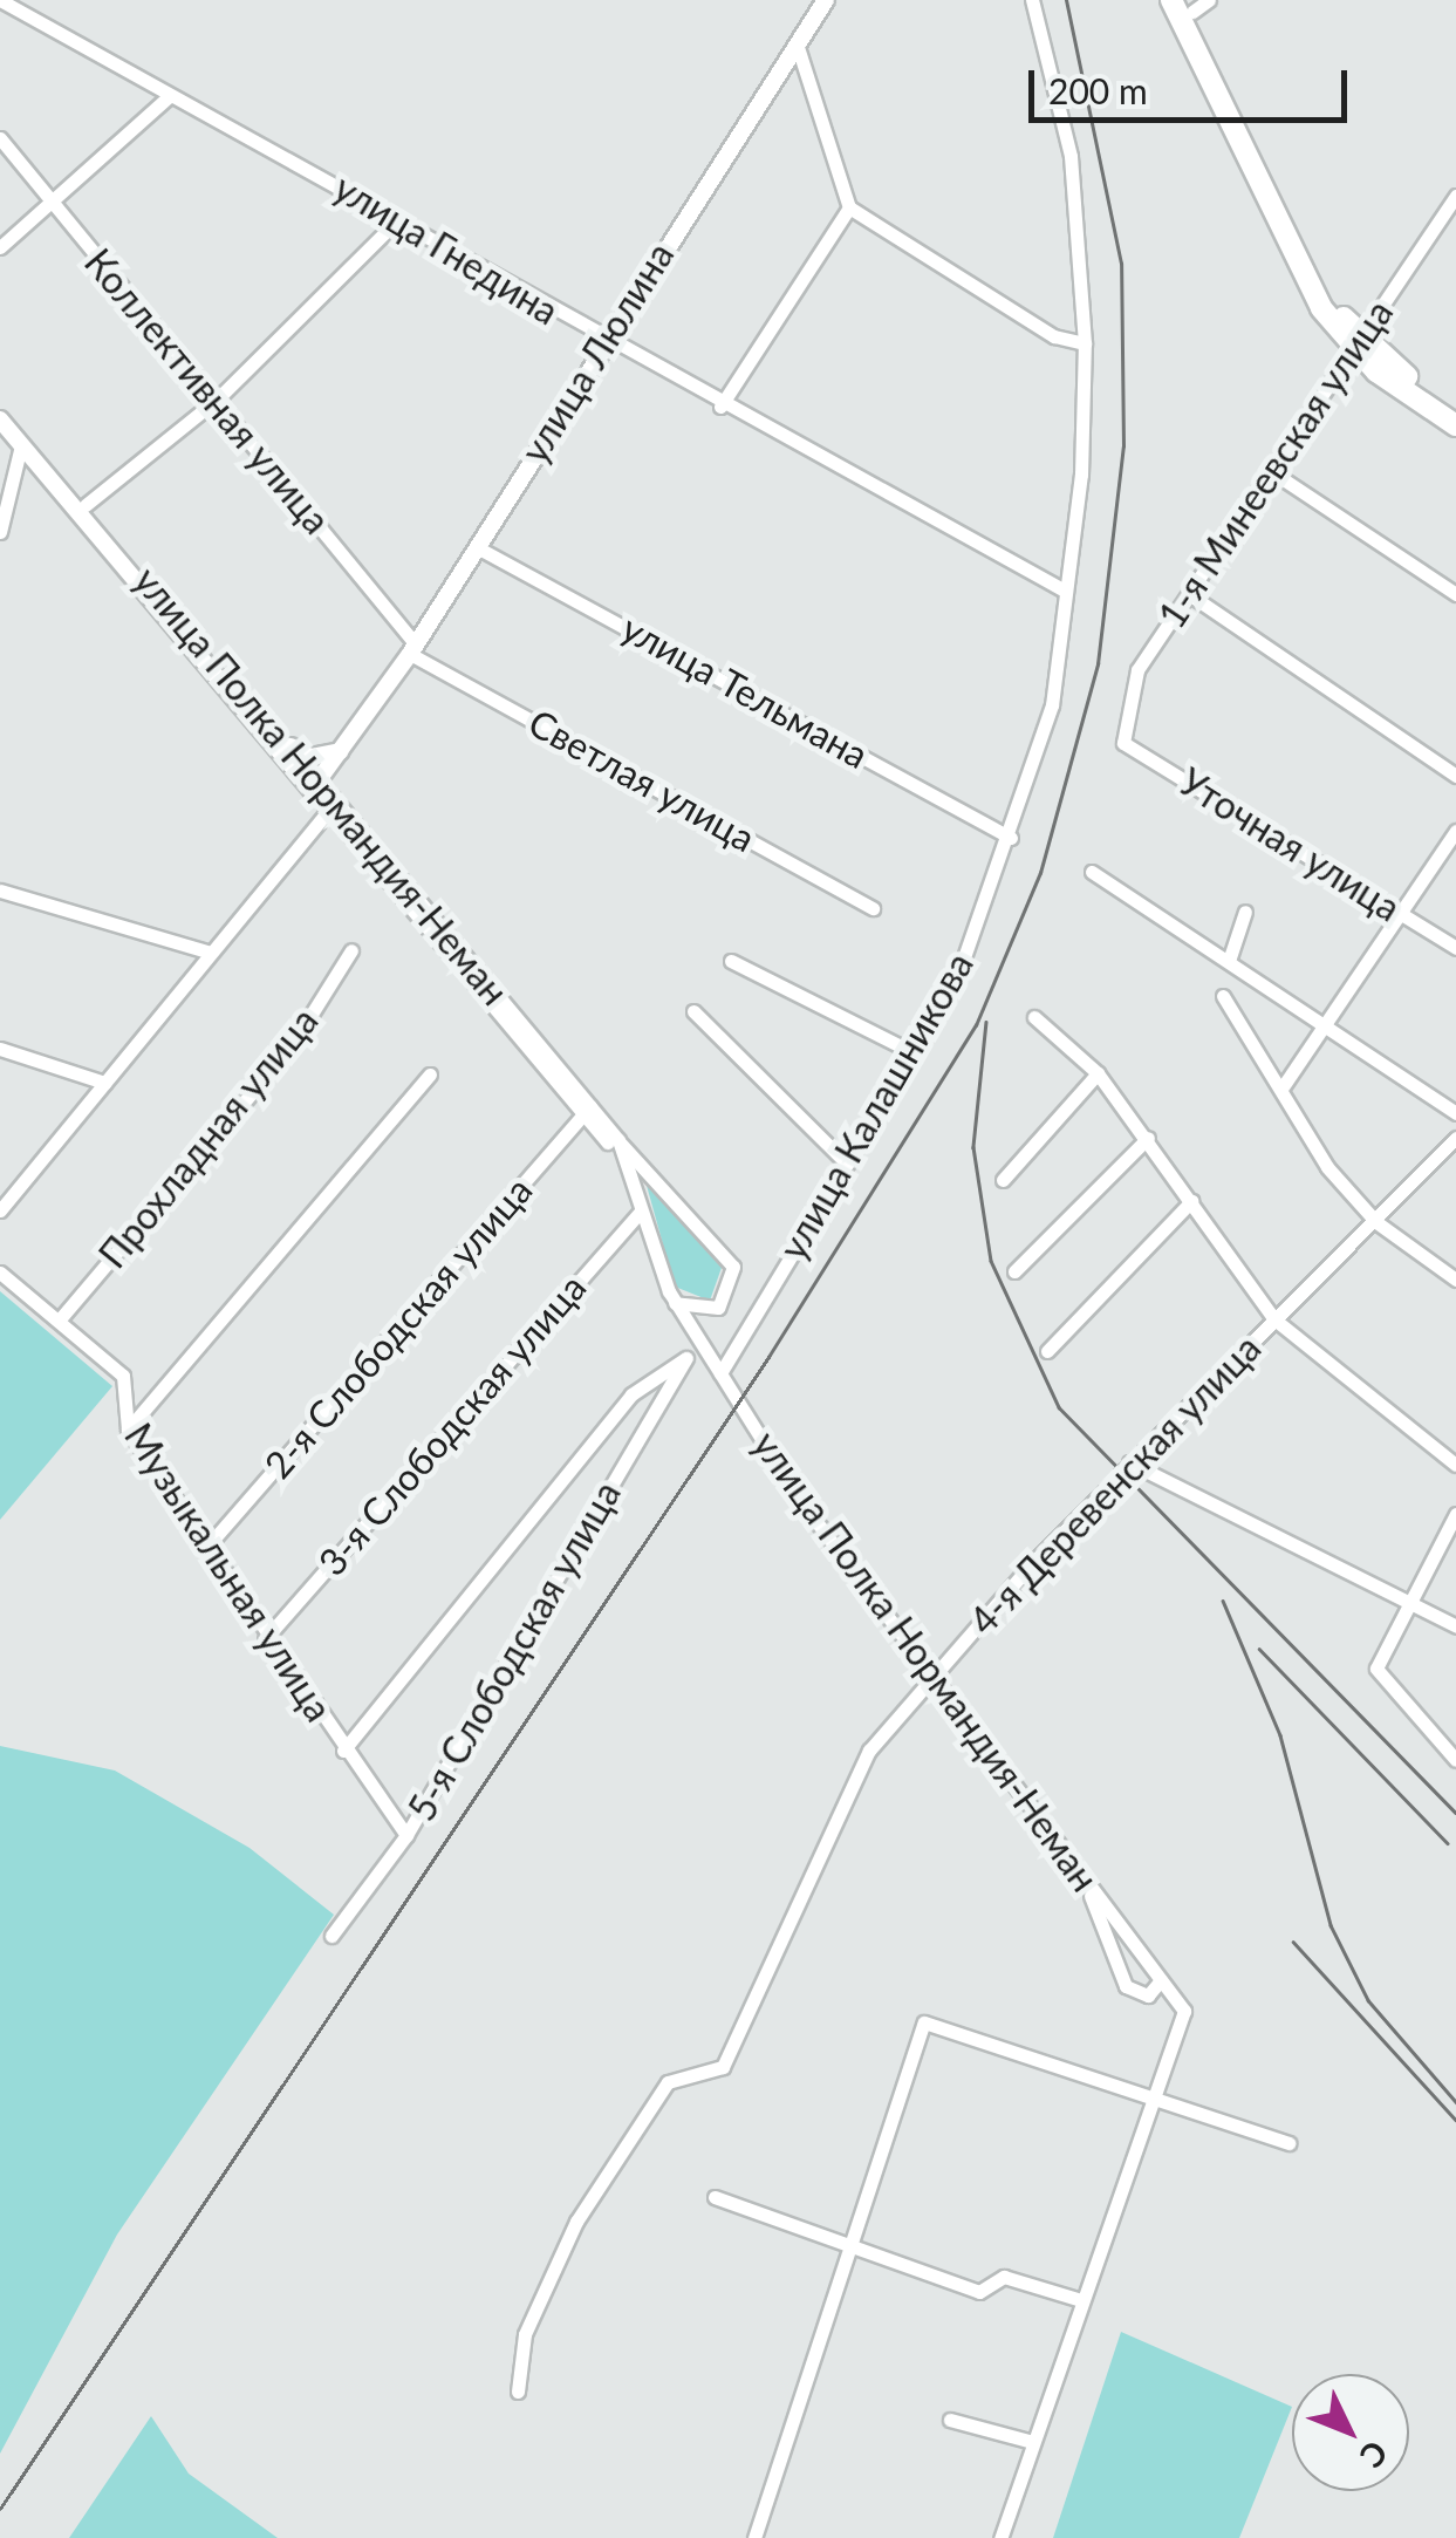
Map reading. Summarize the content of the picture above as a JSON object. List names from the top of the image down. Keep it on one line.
{"streets":{"main road":["улица Люлина","улица Полка Нормандия-Неман"],"street":["улица Гнедина","Коллективная улица","1-я Минеевская улица","улица Тельмана","Светлая улица","Уточная улица","улица Калашникова","Прохладная улица","2-я Слободская улица","3-я Слободская улица","4-я Деревенская улица","Музыкальная улица","5-я Слободская улица"]},"crossings":[["улица Гнедина","улица Люлина"],["улица Гнедина","улица Калашникова"],["улица Люлина","Коллективная улица"],["улица Люлина","улица Тельмана"],["улица Люлина","Светлая улица"],["улица Люлина","улица Полка Нормандия-Неман"],["Коллективная улица","Светлая улица"],["1-я Минеевская улица","Уточная улица"],["улица Тельмана","улица Калашникова"],["улица Полка Нормандия-Неман","улица Калашникова"],["улица Полка Нормандия-Неман","2-я Слободская улица"],["улица Полка Нормандия-Неман","3-я Слободская улица"],["улица Полка Нормандия-Неман","4-я Деревенская улица"],["Прохладная улица","Музыкальная улица"],["2-я Слободская улица","Музыкальная улица"],["3-я Слободская улица","Музыкальная улица"],["Музыкальная улица","5-я Слободская улица"]],"scale_bar":"200 m","north":"bottom right"}
